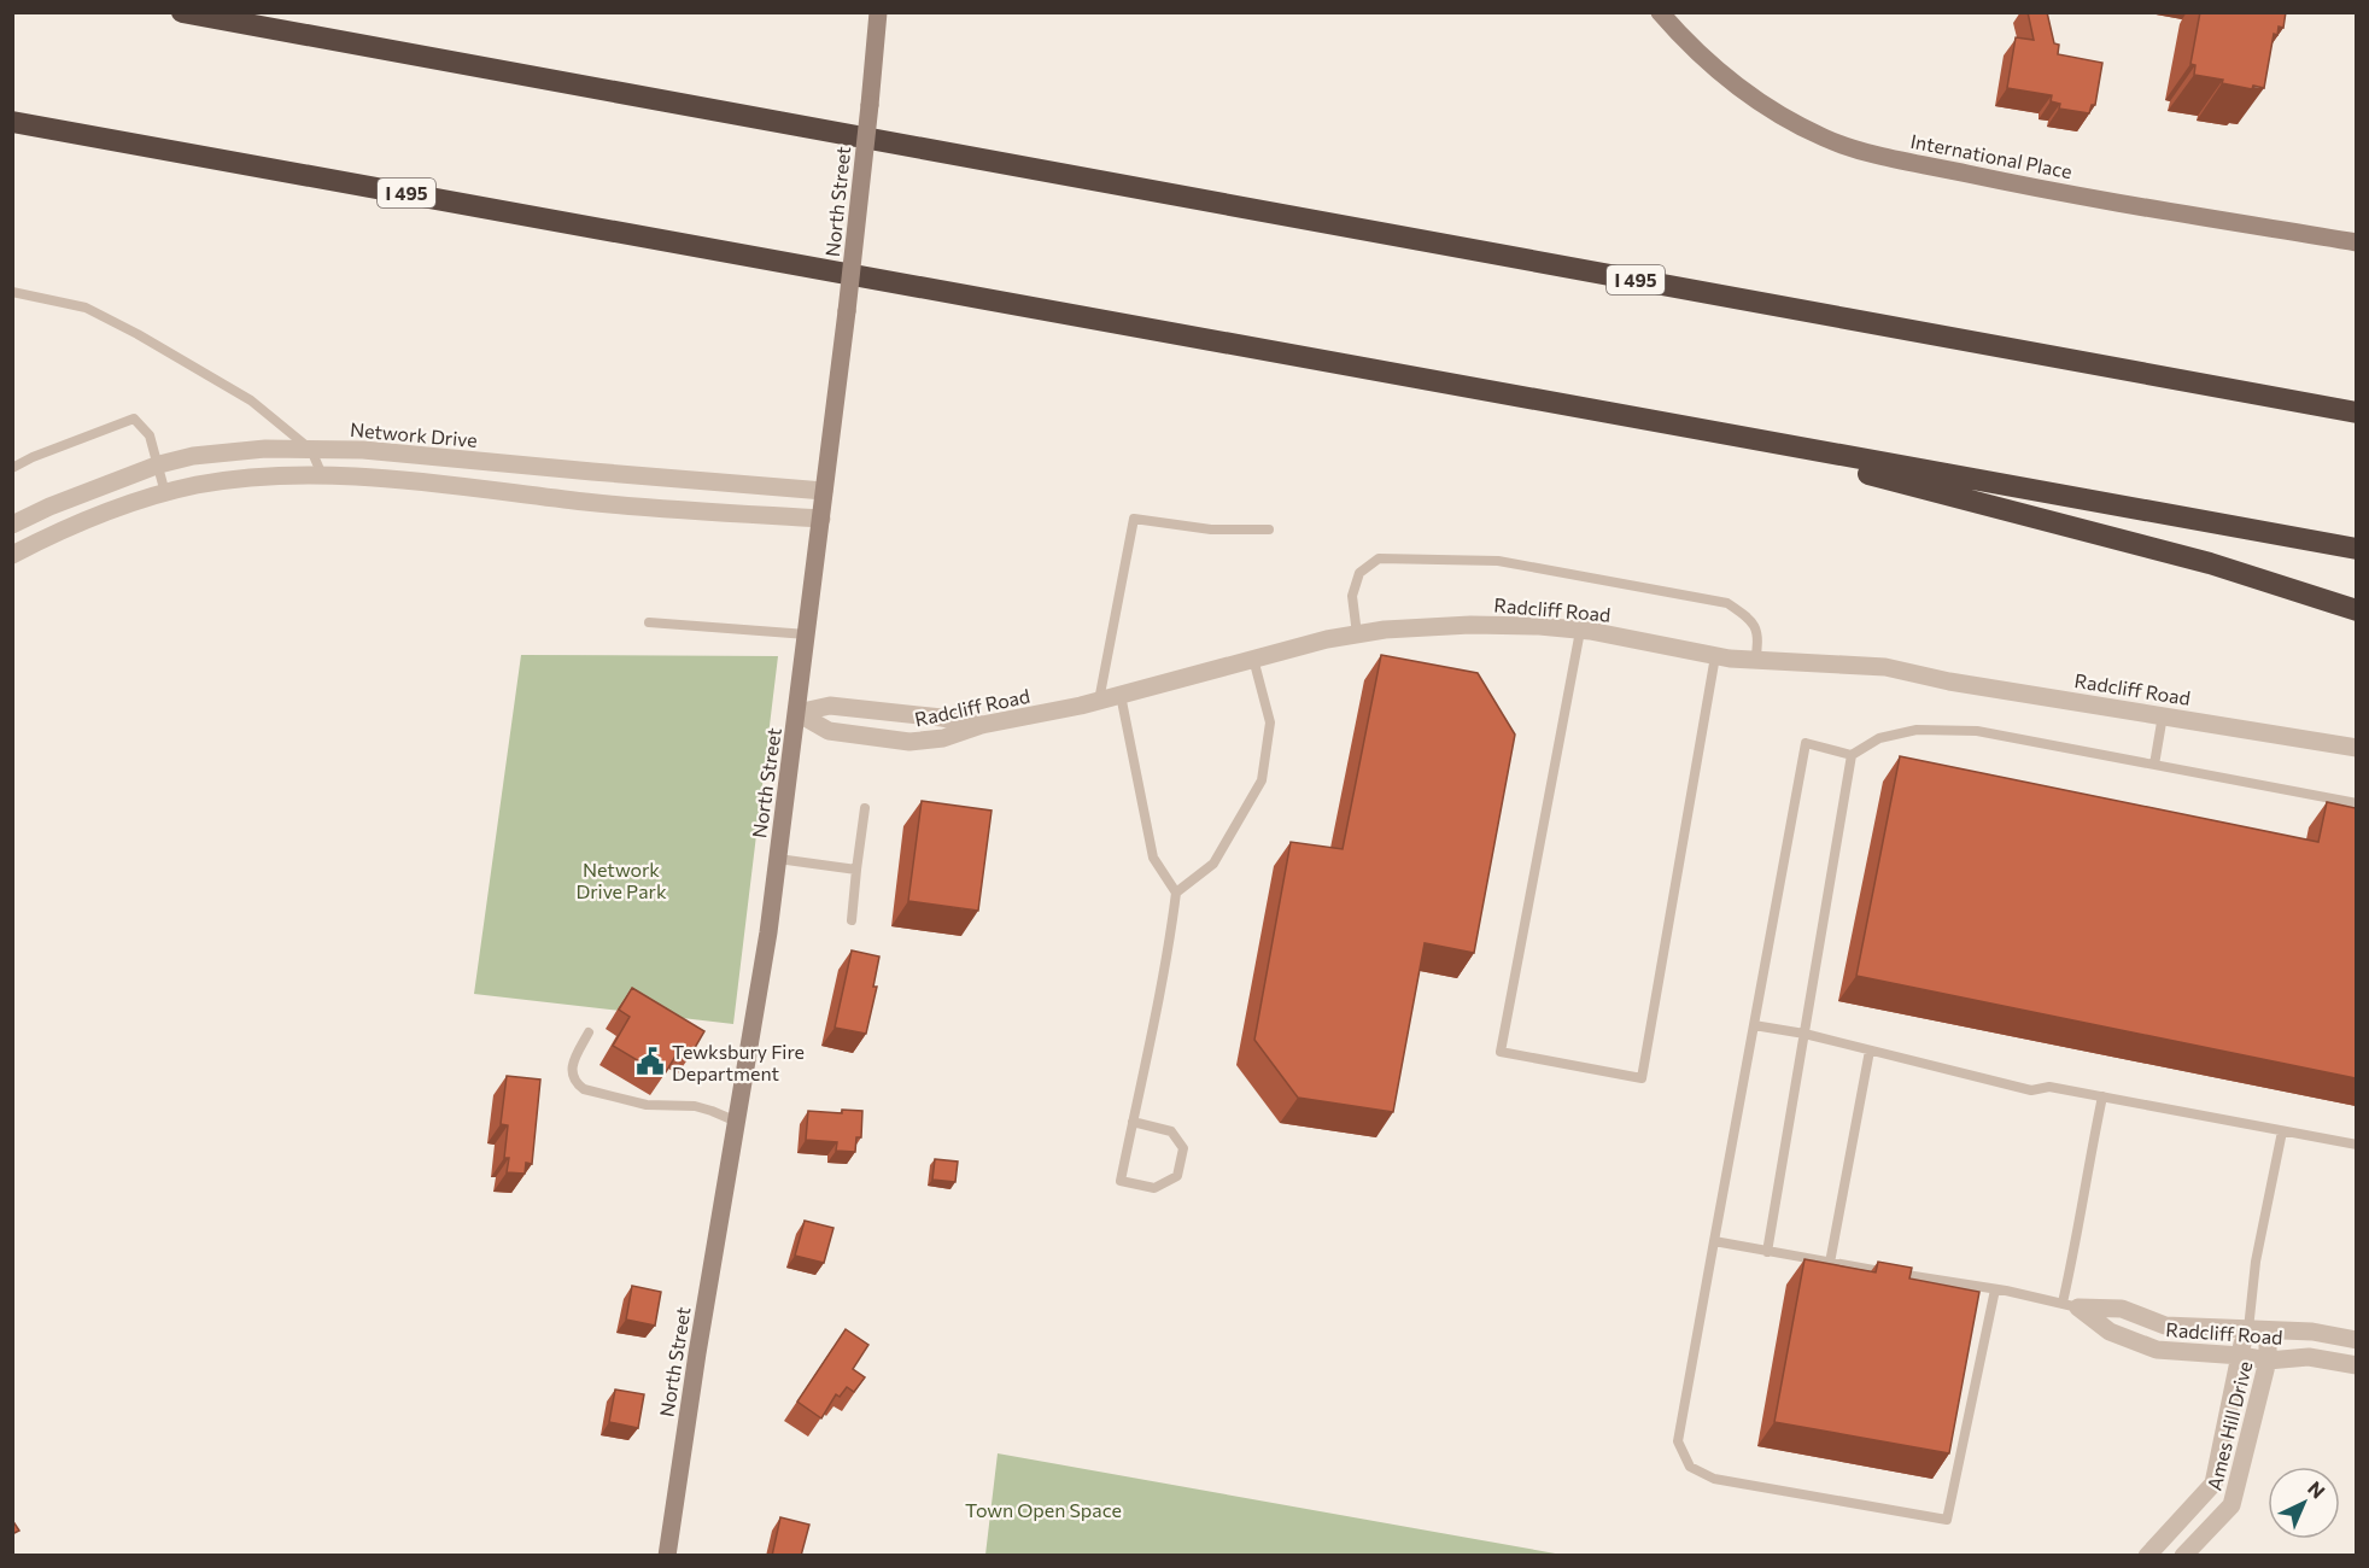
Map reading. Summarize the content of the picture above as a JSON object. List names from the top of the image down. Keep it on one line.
{"streets":{"highway":["I 495"],"main road":["International Place","North Street"],"street":["Network Drive","Radcliff Road","Ames Hill Drive"]},"crossings":[["North Street","Network Drive"],["North Street","Radcliff Road"],["Radcliff Road","Ames Hill Drive"]],"parks":["Network Drive Park","Town Open Space"],"places":{"public building":["Tewksbury Fire Department"]},"north":"top right"}
